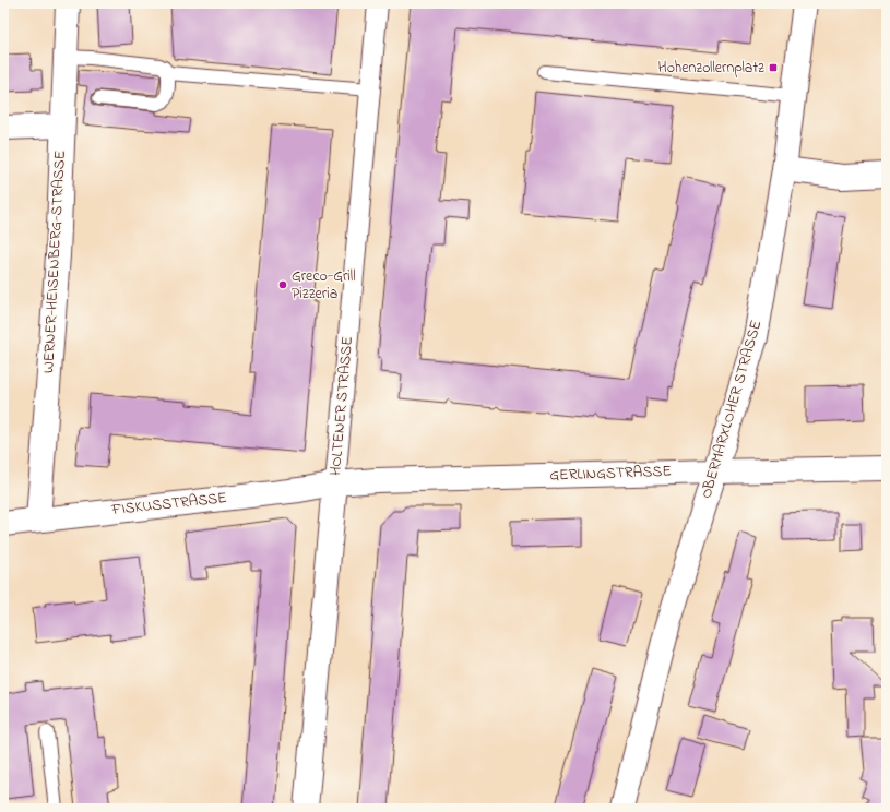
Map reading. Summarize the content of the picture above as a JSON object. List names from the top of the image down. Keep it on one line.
{"streets":{"street":["WERNER-HEISENBERG-STRASSE","HOLTENER STRASSE","OBERMARXLOHER STRASSE","GERLINGSTRASSE","FISKUSSTRASSE"]},"crossings":[["WERNER-HEISENBERG-STRASSE","FISKUSSTRASSE"],["HOLTENER STRASSE","GERLINGSTRASSE"],["HOLTENER STRASSE","FISKUSSTRASSE"],["OBERMARXLOHER STRASSE","GERLINGSTRASSE"],["GERLINGSTRASSE","FISKUSSTRASSE"]],"places":{"transit":["Hohenzollernplatz"],"other":["Greco-Grill Pizzeria"]}}
